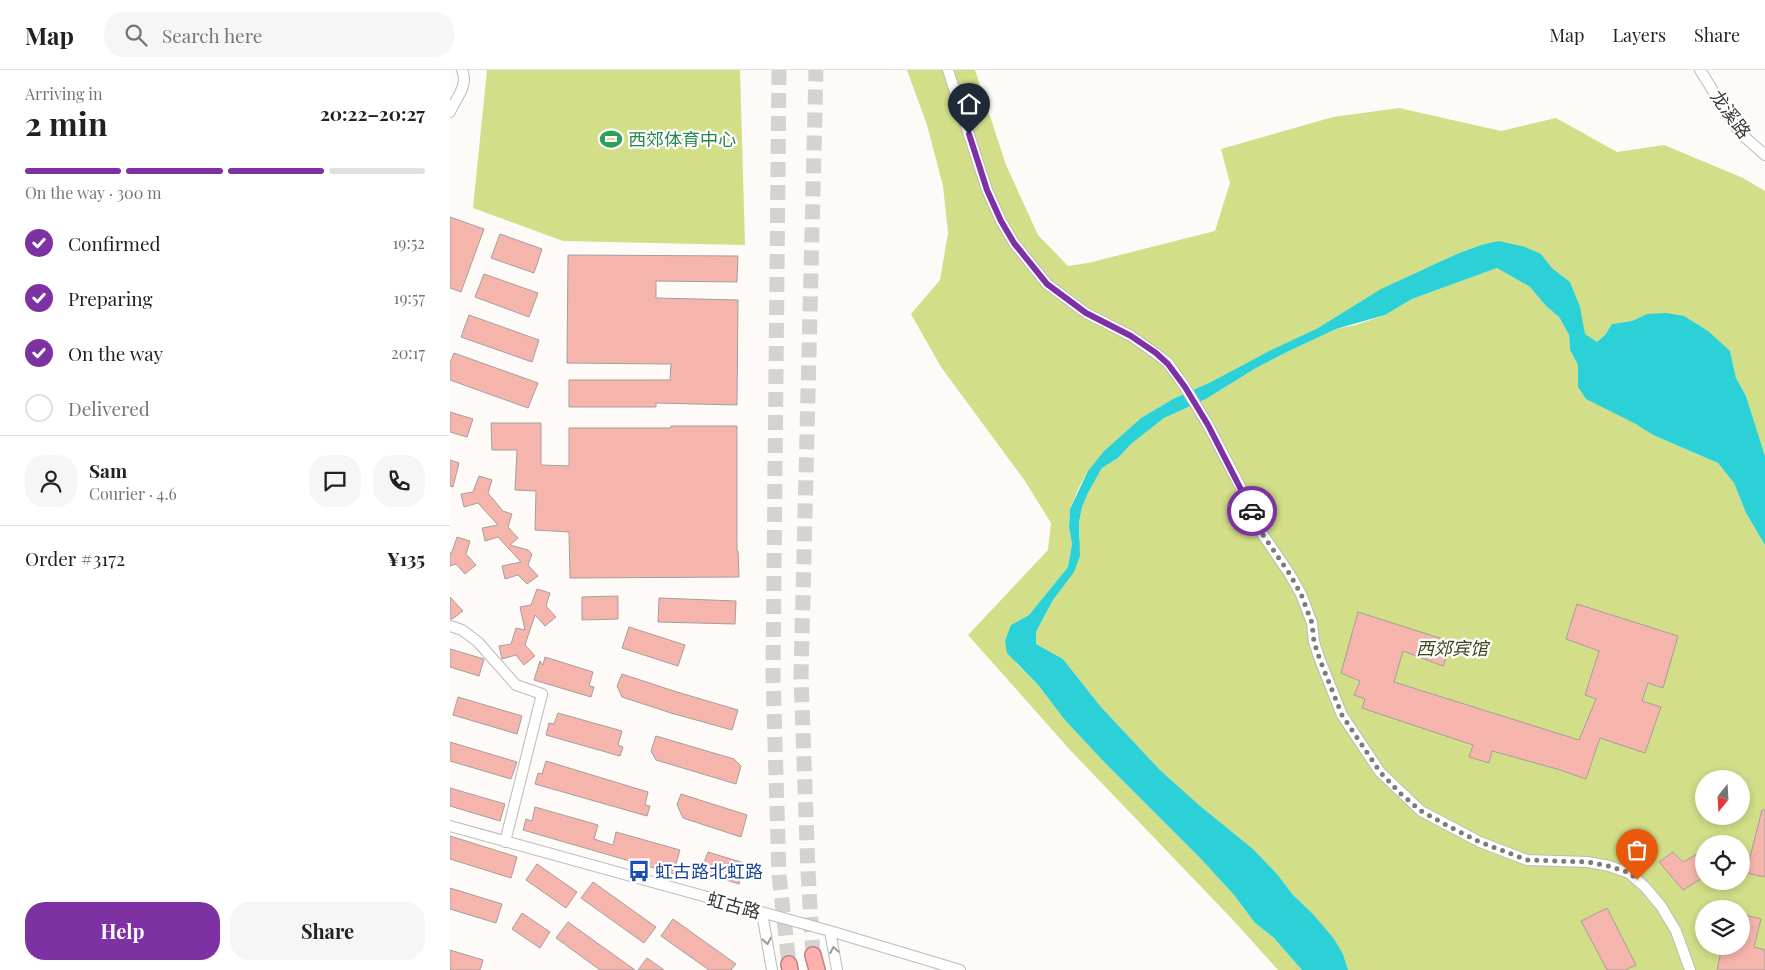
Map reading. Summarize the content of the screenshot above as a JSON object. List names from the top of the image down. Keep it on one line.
{"streets":{"street":["龙溪路","虹古路"]},"parks":["西郊宾馆"],"places":{"sports":["西郊体育中心"],"bus stop":["虹古路北虹路"]},"north":"bottom","page":{"header":"Map","search":"Search here","nav":["Map","Layers","Share"],"heading":["2 min","Arriving in","20:22–20:27"],"panel":["Sam","Courier · 4.6","Order #3172","¥135"],"bar":"On the way · 300 m","list":[["Confirmed","19:52"],["Preparing","19:57"],["On the way","20:17"],"Delivered"],"buttons":["Help","Share"]}}
